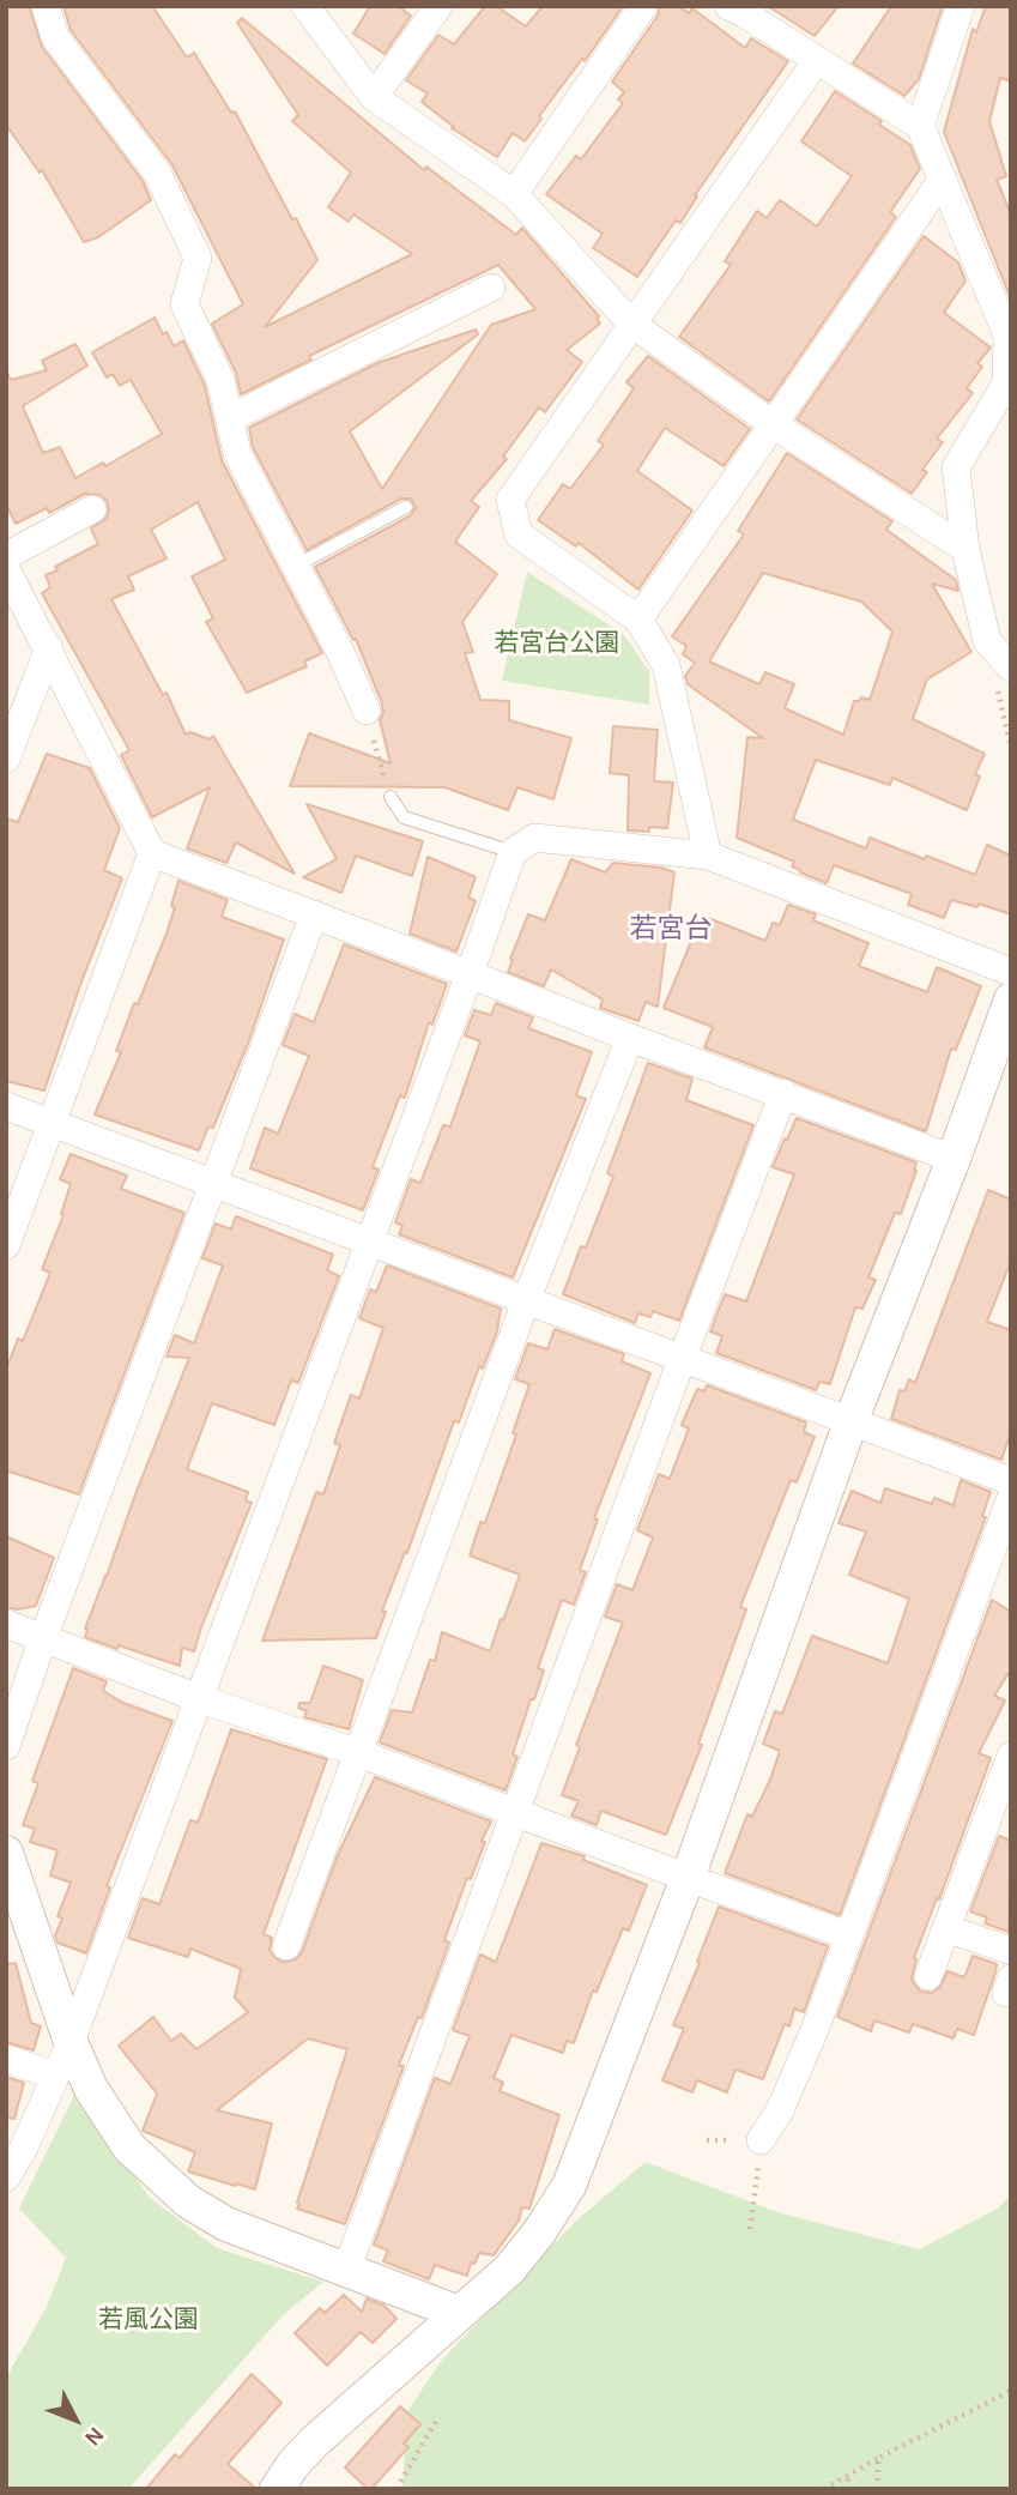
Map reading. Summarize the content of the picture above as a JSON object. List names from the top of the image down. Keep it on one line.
{"districts":["若宮台"],"parks":["若宮台公園","若風公園"],"north":"bottom right"}
